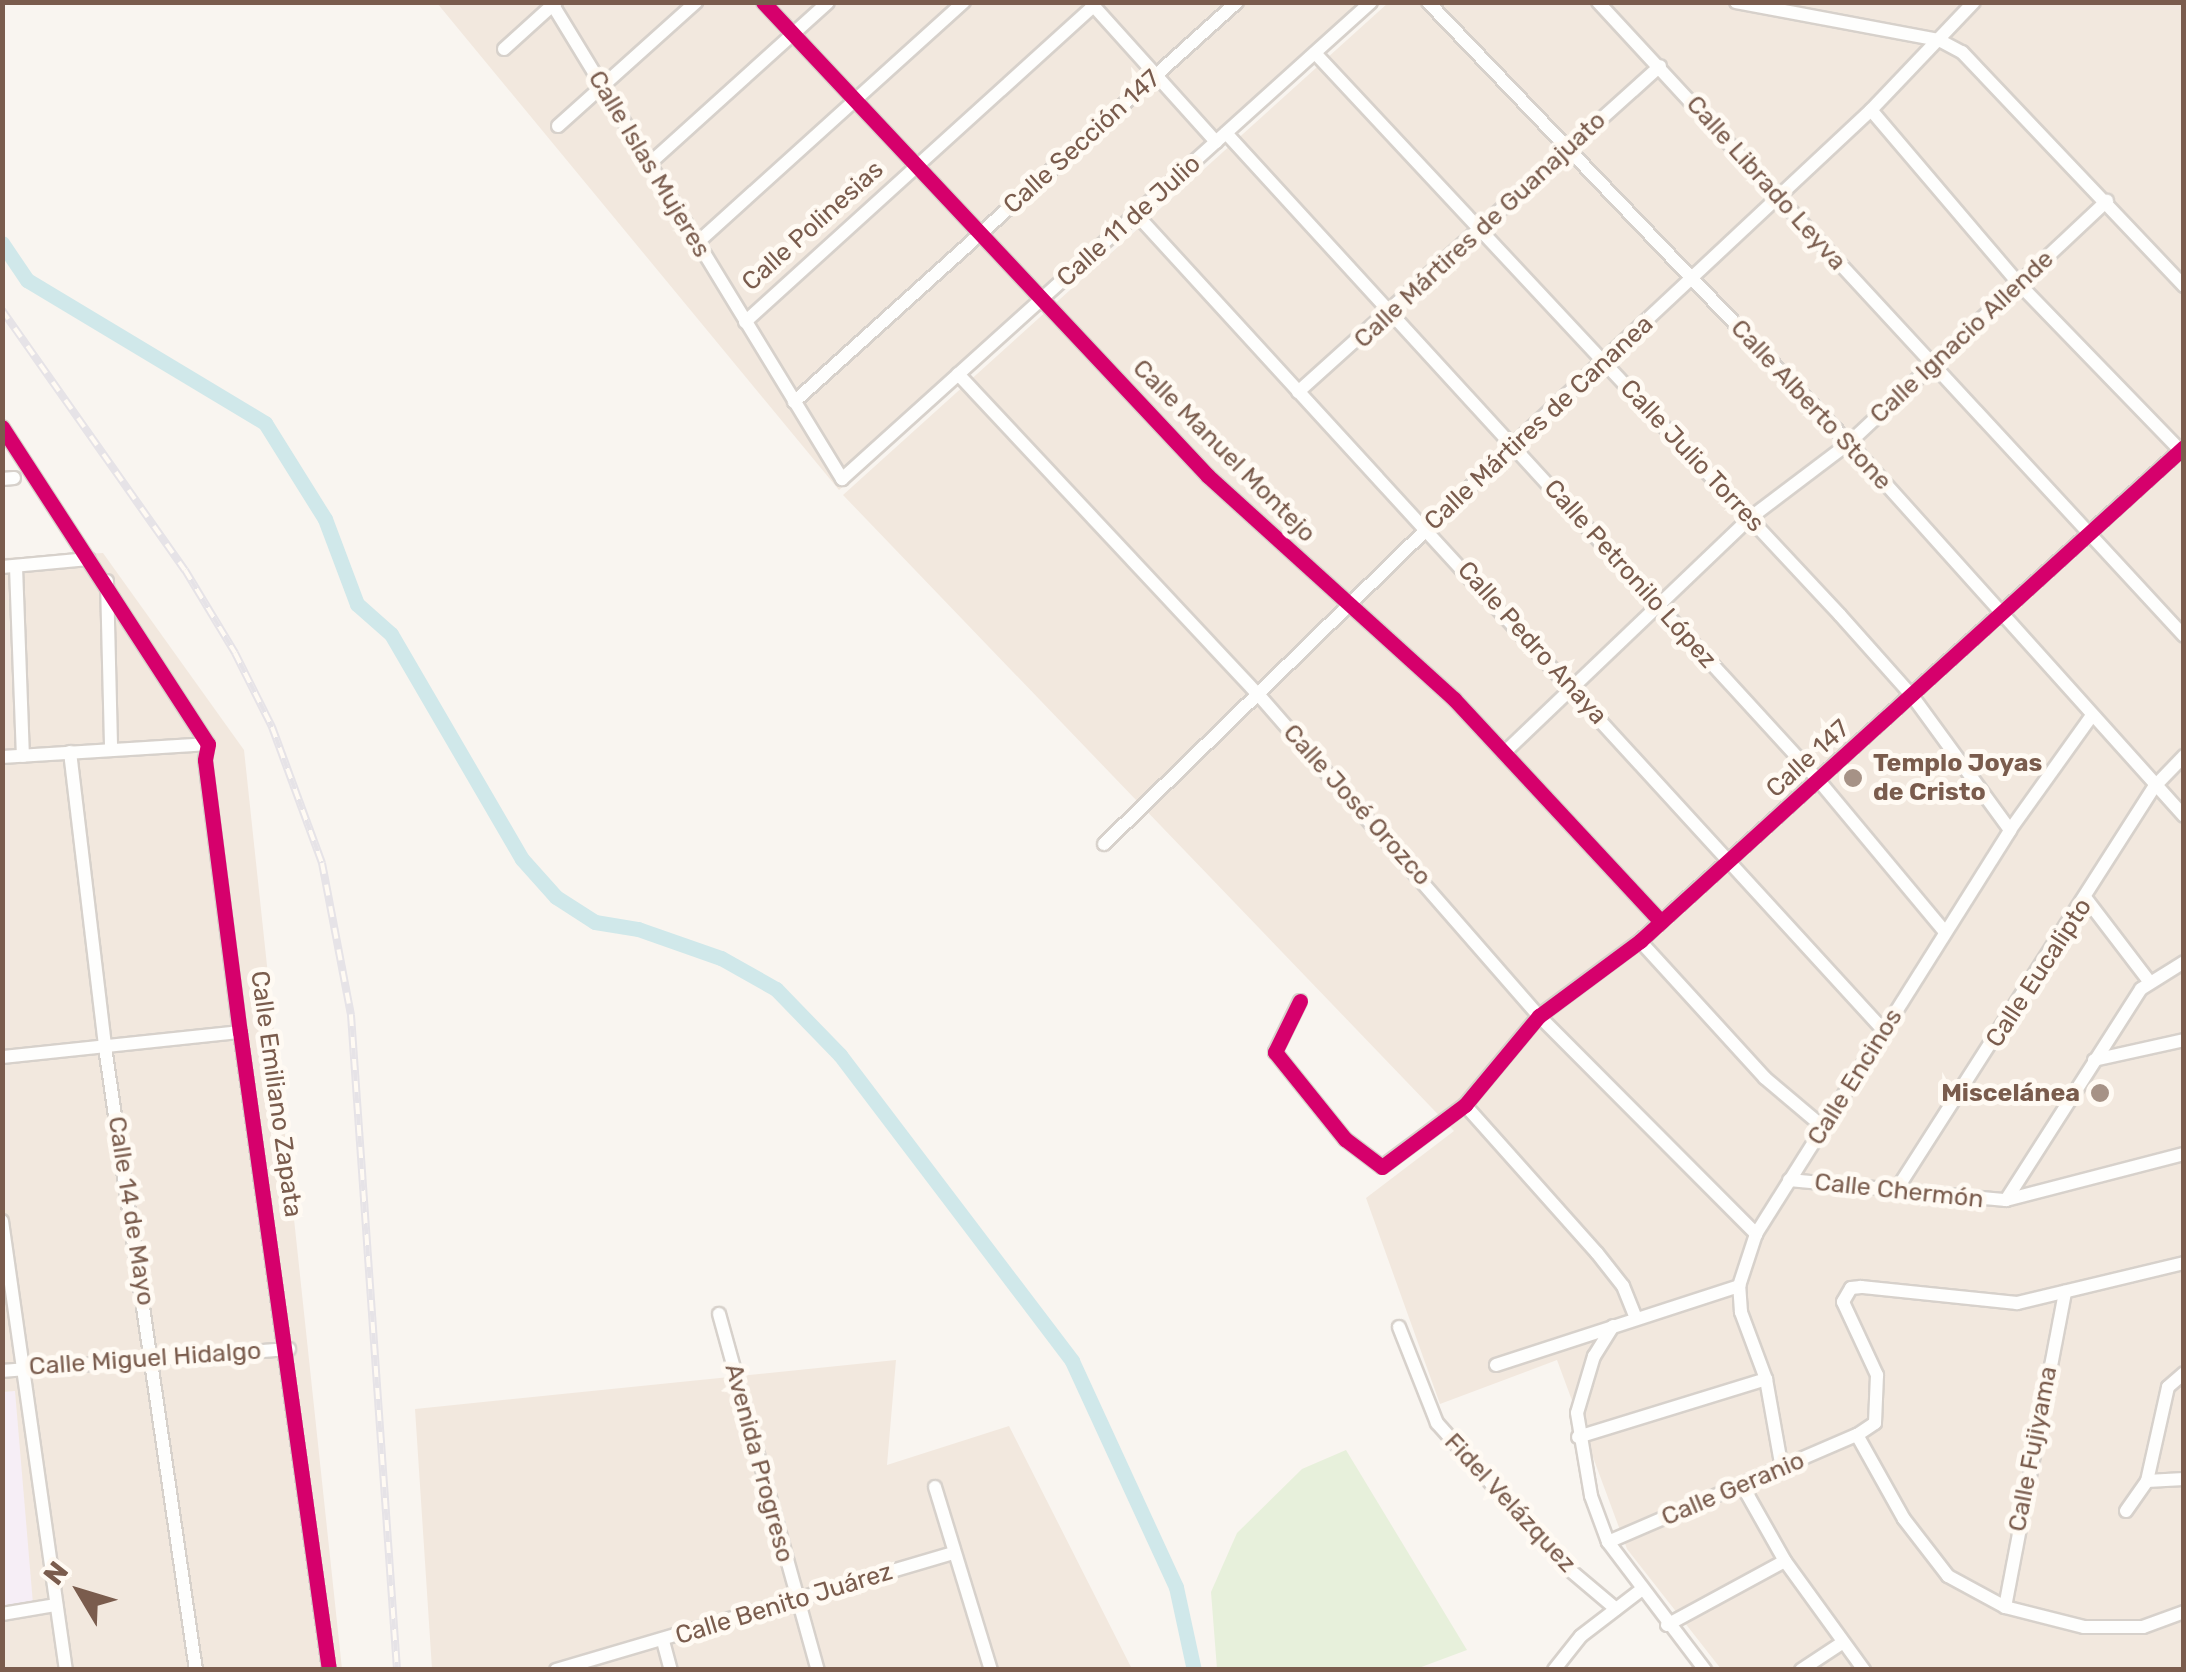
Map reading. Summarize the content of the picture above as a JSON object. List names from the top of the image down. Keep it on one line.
{"streets":{"street":["Calle Sección 147","Calle Islas Mujeres","Calle Librado Leyva","Calle 11 de Julio","Calle Polinesias","Calle Mártires de Guanajuato","Calle Ignacio Allende","Calle Alberto Stone","Calle Mártires de Cananea","Calle Manuel Montejo","Calle Julio Torres","Calle Petronilo López","Calle Pedro Anaya","Calle 147","Calle José Orozco","Calle Eucalipto","Calle Encinos","Calle Emiliano Zapata","Calle Chermón","Calle 14 de Mayo","Calle Miguel Hidalgo","Calle Fujiyama","Avenida Progreso","Calle Geranio","Fidel Velázquez","Calle Benito Juárez"]},"crossings":[["Calle Sección 147","Calle Islas Mujeres"],["Calle Sección 147","Calle Manuel Montejo"],["Calle Sección 147","Calle Petronilo López"],["Calle Islas Mujeres","Calle 11 de Julio"],["Calle Islas Mujeres","Calle Polinesias"],["Calle Librado Leyva","Calle Mártires de Guanajuato"],["Calle Librado Leyva","Calle Ignacio Allende"],["Calle Librado Leyva","Calle Mártires de Cananea"],["Calle Librado Leyva","Calle 147"],["Calle 11 de Julio","Calle Manuel Montejo"],["Calle 11 de Julio","Calle Julio Torres"],["Calle 11 de Julio","Calle Petronilo López"],["Calle 11 de Julio","Calle Pedro Anaya"],["Calle 11 de Julio","Calle José Orozco"],["Calle Polinesias","Calle Manuel Montejo"],["Calle Polinesias","Calle Petronilo López"],["Calle Mártires de Guanajuato","Calle Alberto Stone"],["Calle Mártires de Guanajuato","Calle Julio Torres"],["Calle Mártires de Guanajuato","Calle Petronilo López"],["Calle Mártires de Guanajuato","Calle Pedro Anaya"],["Calle Ignacio Allende","Calle Alberto Stone"],["Calle Ignacio Allende","Calle Manuel Montejo"],["Calle Ignacio Allende","Calle Julio Torres"],["Calle Ignacio Allende","Calle Petronilo López"],["Calle Ignacio Allende","Calle Pedro Anaya"],["Calle Alberto Stone","Calle Mártires de Cananea"],["Calle Alberto Stone","Calle 147"],["Calle Alberto Stone","Calle Eucalipto"],["Calle Alberto Stone","Calle Encinos"],["Calle Mártires de Cananea","Calle Manuel Montejo"],["Calle Mártires de Cananea","Calle Julio Torres"],["Calle Mártires de Cananea","Calle Petronilo López"],["Calle Mártires de Cananea","Calle Pedro Anaya"],["Calle Mártires de Cananea","Calle José Orozco"],["Calle Manuel Montejo","Calle 147"],["Calle Julio Torres","Calle 147"],["Calle Julio Torres","Calle Encinos"],["Calle Petronilo López","Calle 147"],["Calle Petronilo López","Calle Encinos"],["Calle Pedro Anaya","Calle 147"],["Calle Pedro Anaya","Calle Encinos"],["Calle 147","Calle José Orozco"],["Calle José Orozco","Calle Encinos"],["Calle Eucalipto","Calle Chermón"],["Calle Encinos","Calle Chermón"],["Calle Encinos","Calle Geranio"],["Calle Emiliano Zapata","Calle Miguel Hidalgo"],["Calle 14 de Mayo","Calle Miguel Hidalgo"],["Avenida Progreso","Calle Benito Juárez"]],"places":["Templo Joyas de Cristo","Miscelánea"],"north":"top left"}
